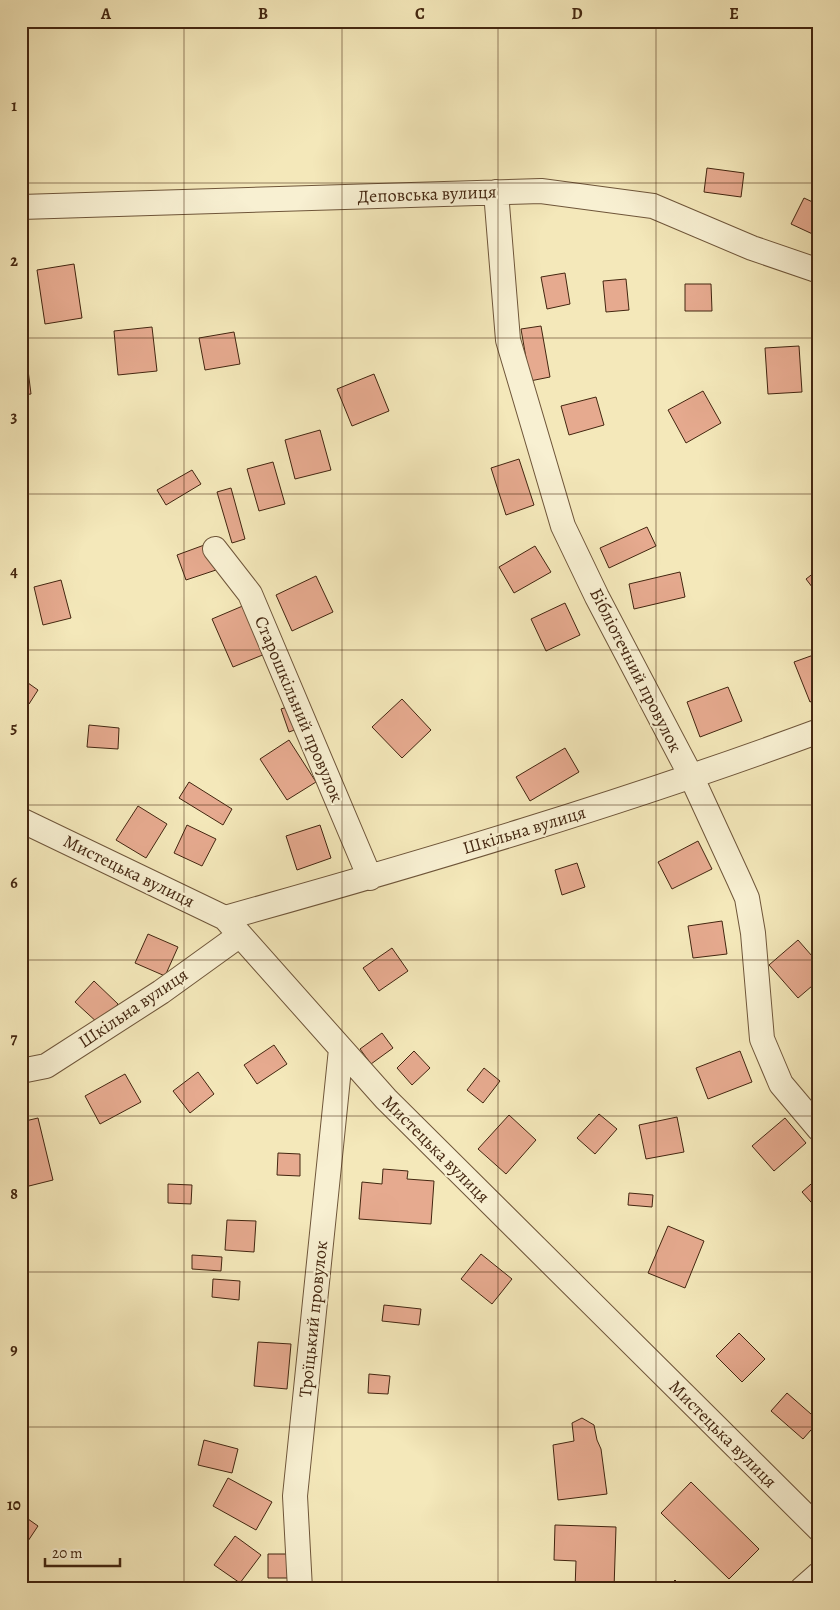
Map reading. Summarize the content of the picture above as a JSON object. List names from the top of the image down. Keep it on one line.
{"streets":{"street":["Деповська вулиця","Бібліотечний провулок","Старошкільний провулок","Шкільна вулиця","Мистецька вулиця","Троїцький провулок"]},"crossings":[["Деповська вулиця","Бібліотечний провулок"],["Бібліотечний провулок","Шкільна вулиця"],["Старошкільний провулок","Шкільна вулиця"],["Шкільна вулиця","Мистецька вулиця"],["Мистецька вулиця","Троїцький провулок"]],"scale_bar":"20 m","grid":{"columns":["A","B","C","D","E"],"rows":["1","2","3","4","5","6","7","8","9","10"]}}
